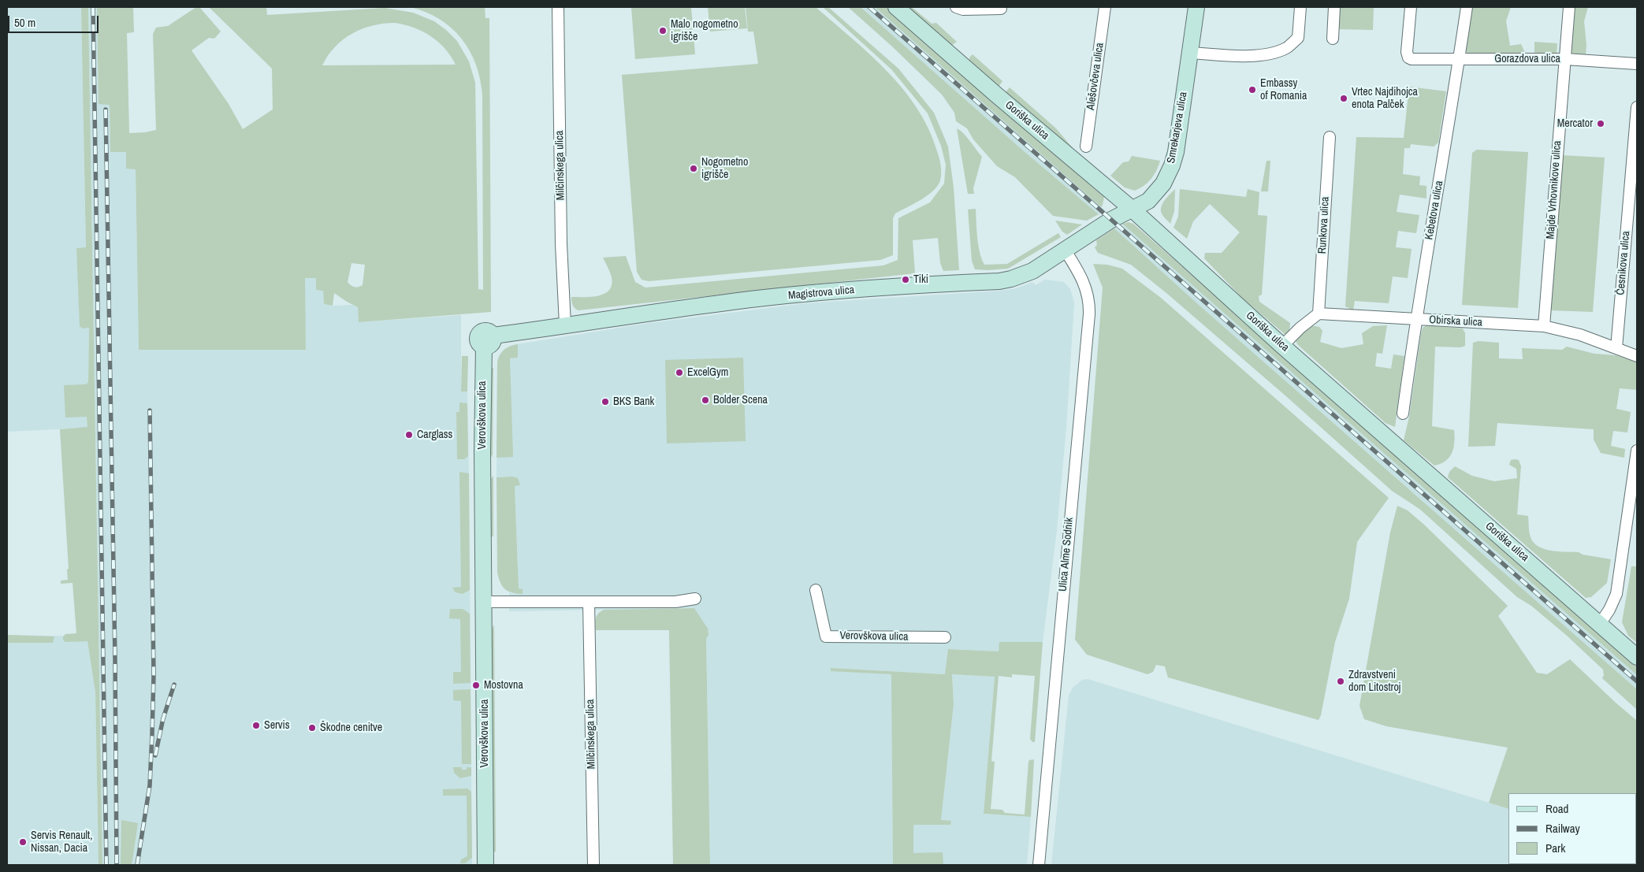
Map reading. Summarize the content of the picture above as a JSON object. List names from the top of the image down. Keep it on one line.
{"streets":{"street":["Gorazdova ulica","Alešovčeva ulica","Goriška ulica","Smrekarjeva ulica","Milčinskega ulica","Majde Vrhovnikove ulica","Kebetova ulica","Runkova ulica","Česnikova ulica","Magistrova ulica","Obirska ulica","Verovškova ulica","Ulica Alme Sodnik"]},"crossings":[["Gorazdova ulica","Majde Vrhovnikove ulica"],["Gorazdova ulica","Kebetova ulica"],["Goriška ulica","Smrekarjeva ulica"],["Goriška ulica","Magistrova ulica"],["Smrekarjeva ulica","Magistrova ulica"],["Milčinskega ulica","Magistrova ulica"],["Majde Vrhovnikove ulica","Obirska ulica"],["Kebetova ulica","Obirska ulica"],["Runkova ulica","Obirska ulica"],["Česnikova ulica","Obirska ulica"],["Magistrova ulica","Verovškova ulica"],["Magistrova ulica","Ulica Alme Sodnik"]],"places":["Malo nogometno igrišče","Embassy of Romania","Vrtec Najdihojca enota Palček","Mercator","Nogometno igrišče","Tiki","ExcelGym","Bolder Scena","BKS Bank","Carglass","Zdravstveni dom Litostroj","Mostovna","Servis","Škodne cenitve","Servis Renault, Nissan, Dacia"],"legend":["Road","Railway","Park"],"scale_bar":"50 m"}
